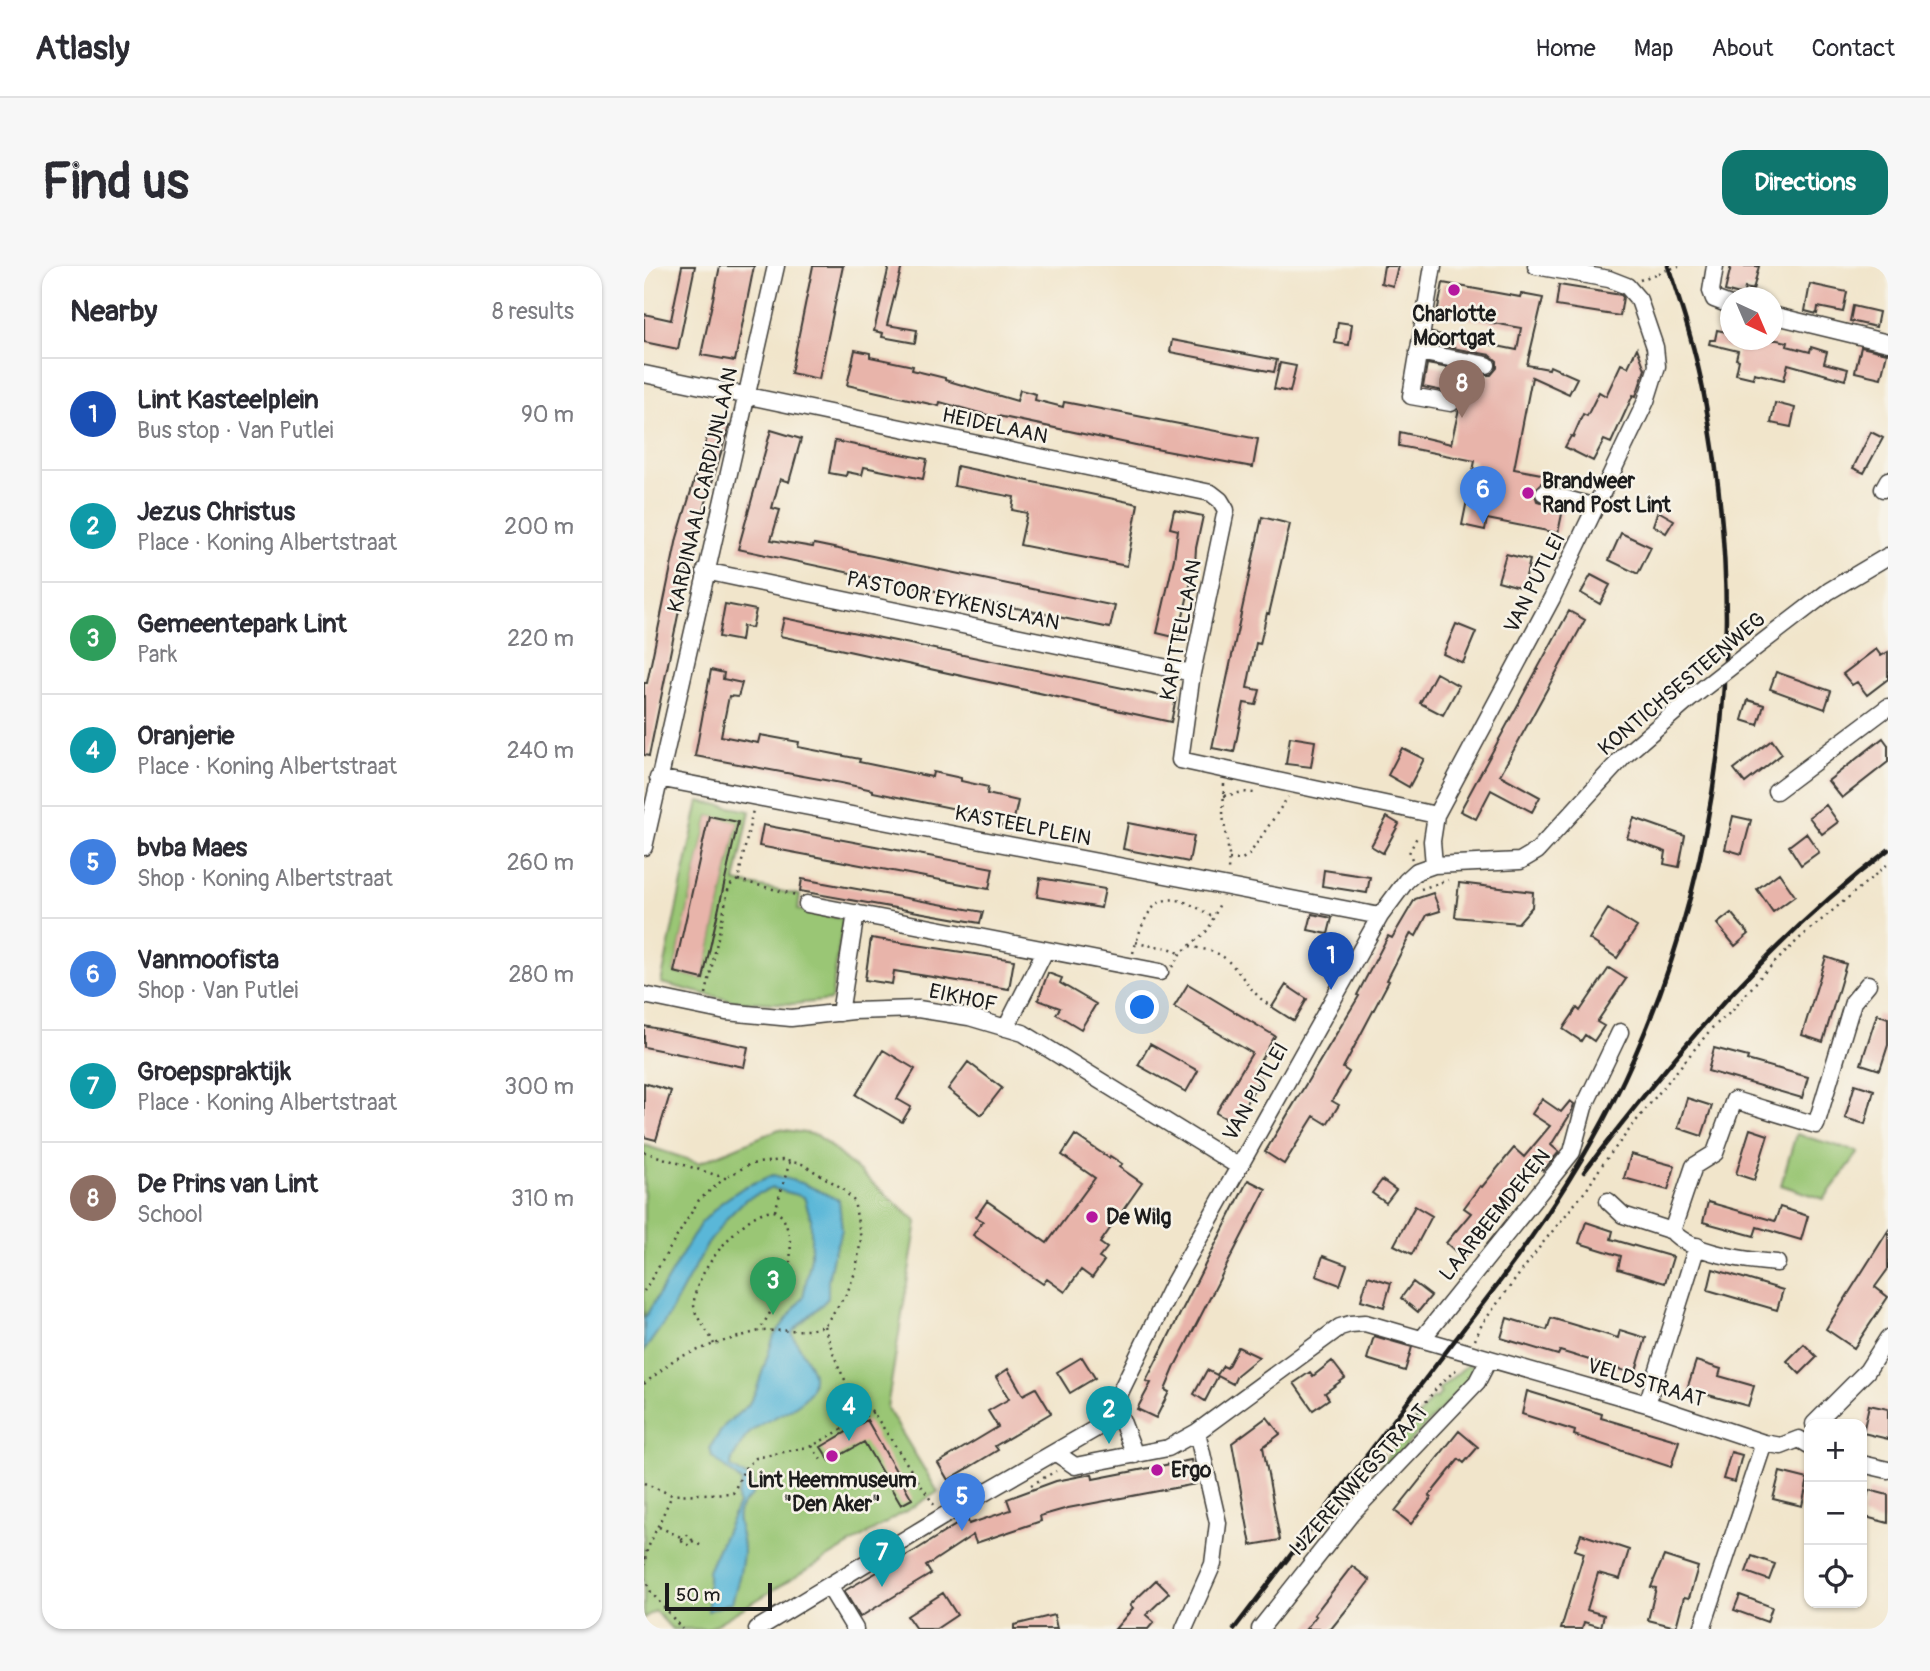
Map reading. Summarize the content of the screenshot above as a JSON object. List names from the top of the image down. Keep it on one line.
{"streets":{"street":["HEIDELAAN","KARDINAAL CARDIJNLAAN","VAN PUTLEI","PASTOOR EYKENSLAAN","KAPITTELLAAN","KONTICHSESTEENWEG","KASTEELPLEIN","EIKHOF","LAARBEEMDEKEN","VELDSTRAAT","IJZERENWEGSTRAAT"]},"crossings":[["HEIDELAAN","KARDINAAL CARDIJNLAAN"],["HEIDELAAN","KAPITTELLAAN"],["KARDINAAL CARDIJNLAAN","PASTOOR EYKENSLAAN"],["KARDINAAL CARDIJNLAAN","KASTEELPLEIN"],["VAN PUTLEI","KONTICHSESTEENWEG"],["VAN PUTLEI","KASTEELPLEIN"],["VAN PUTLEI","EIKHOF"],["VAN PUTLEI","VELDSTRAAT"],["PASTOOR EYKENSLAAN","KAPITTELLAAN"],["LAARBEEMDEKEN","VELDSTRAAT"],["VELDSTRAAT","IJZERENWEGSTRAAT"]],"places":["Charlotte Moortgat","Brandweer Rand Post Lint","De Wilg","Lint Heemmuseum \"Den Aker\"","Ergo"],"scale_bar":"50 m","north":"bottom right","page":{"header":"Atlasly","nav":["Home","Map","About","Contact"],"buttons":"Directions","title":"Find us","heading":["Nearby","8 results"],"list":[{"mark":"1","name":"Lint Kasteelplein","note":"Bus stop · Van Putlei","value":"90 m"},{"mark":"2","name":"Jezus Christus","note":"Place · Koning Albertstraat","value":"200 m"},{"mark":"3","name":"Gemeentepark Lint","note":"Park","value":"220 m"},{"mark":"4","name":"Oranjerie","note":"Place · Koning Albertstraat","value":"240 m"},{"mark":"5","name":"bvba Maes","note":"Shop · Koning Albertstraat","value":"260 m"},{"mark":"6","name":"Vanmoofista","note":"Shop · Van Putlei","value":"280 m"},{"mark":"7","name":"Groepspraktijk","note":"Place · Koning Albertstraat","value":"300 m"},{"mark":"8","name":"De Prins van Lint","note":"School","value":"310 m"}],"pins":["8","6","1","3","4","2","5","7"],"map_buttons":["+","−"],"scale":"50 m"}}
